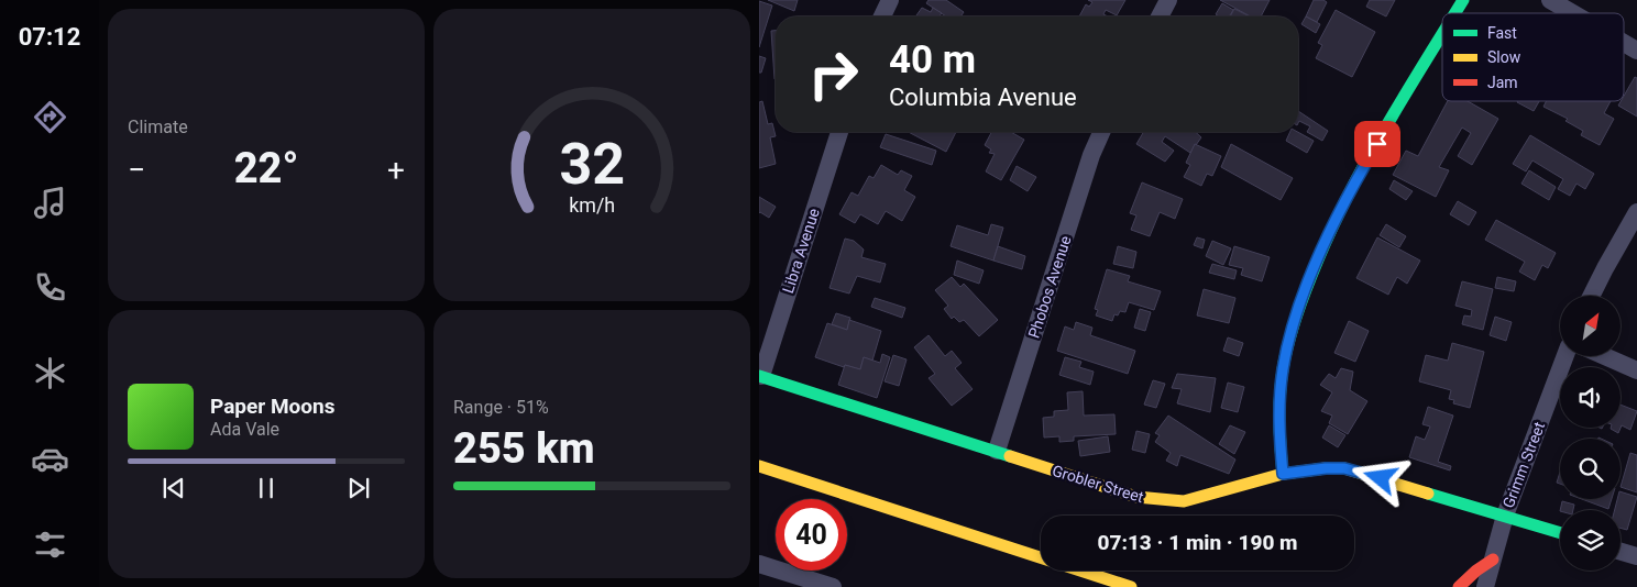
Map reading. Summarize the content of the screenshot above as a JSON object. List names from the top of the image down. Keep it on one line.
{"streets":{"street":["Libra Avenue","Phobos Avenue","Grimm Street","Grobler Street"]},"crossings":[["Libra Avenue","Grobler Street"],["Phobos Avenue","Grobler Street"],["Grimm Street","Grobler Street"]],"legend":["Fast","Slow","Jam"],"north":"top right","page":{"tabs":"07:12","tile":["Climate",["Range · 51%","255 km"]],"turn":["40 m","Columbia Avenue"],"heat":["−","22°","+"],"song":["Paper Moons","Ada Vale"],"limit":"40","trip":"07:13 · 1 min · 190 m","gauge":["32","km/h"]}}
